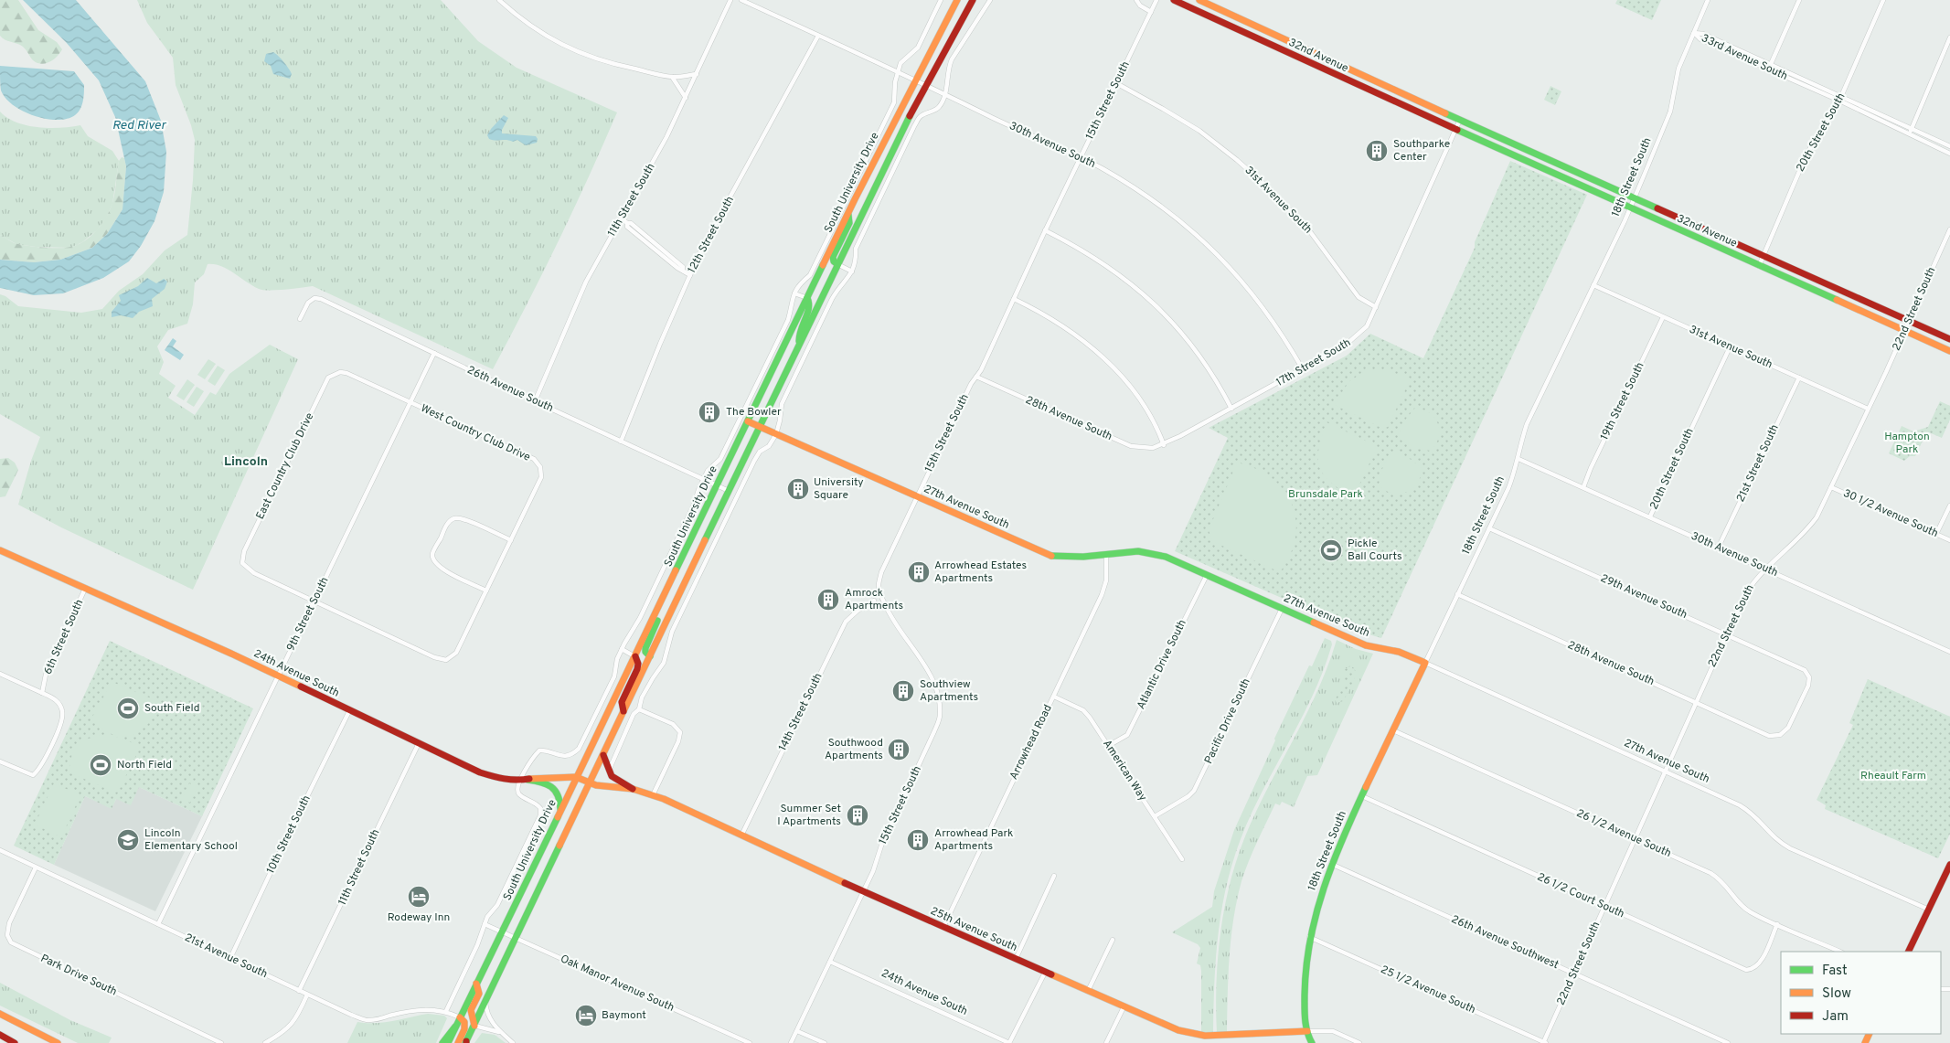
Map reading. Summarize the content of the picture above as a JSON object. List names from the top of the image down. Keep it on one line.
{"streets":{"main road":["32nd Avenue","18th Street South","South University Drive","27th Avenue South","24th Avenue South","25th Avenue South"],"street":["33rd Avenue South","15th Street South","20th Street South","30th Avenue South","11th Street South","31st Avenue South","12th Street South","22nd Street South","17th Street South","26th Avenue South","19th Street South","28th Avenue South","West Country Club Drive","21st Street South","East Country Club Drive","30 1/2 Avenue South","29th Avenue South","9th Street South","6th Street South","Atlantic Drive South","14th Street South","Pacific Drive South","Arrowhead Road","American Way","26 1/2 Avenue South","10th Street South","26 1/2 Court South","26th Avenue Southwest","21st Avenue South","Park Drive South","Oak Manor Avenue South","25 1/2 Avenue South"]},"crossings":[["32nd Avenue","20th Street South"],["32nd Avenue","18th Street South"],["32nd Avenue","22nd Street South"],["32nd Avenue","17th Street South"],["33rd Avenue South","20th Street South"],["33rd Avenue South","18th Street South"],["15th Street South","30th Avenue South"],["15th Street South","31st Avenue South"],["15th Street South","28th Avenue South"],["15th Street South","27th Avenue South"],["15th Street South","24th Avenue South"],["15th Street South","25th Avenue South"],["20th Street South","30th Avenue South"],["20th Street South","31st Avenue South"],["30th Avenue South","18th Street South"],["30th Avenue South","South University Drive"],["30th Avenue South","12th Street South"],["30th Avenue South","22nd Street South"],["30th Avenue South","17th Street South"],["30th Avenue South","19th Street South"],["30th Avenue South","21st Street South"],["18th Street South","31st Avenue South"],["18th Street South","28th Avenue South"],["18th Street South","27th Avenue South"],["18th Street South","29th Avenue South"],["18th Street South","26 1/2 Avenue South"],["18th Street South","26 1/2 Court South"],["18th Street South","25th Avenue South"],["18th Street South","26th Avenue Southwest"],["18th Street South","25 1/2 Avenue South"],["South University Drive","26th Avenue South"],["South University Drive","27th Avenue South"],["South University Drive","24th Avenue South"],["South University Drive","25th Avenue South"],["South University Drive","21st Avenue South"],["South University Drive","Oak Manor Avenue South"],["11th Street South","26th Avenue South"],["11th Street South","24th Avenue South"],["11th Street South","21st Avenue South"],["31st Avenue South","22nd Street South"],["31st Avenue South","17th Street South"],["31st Avenue South","19th Street South"],["31st Avenue South","21st Street South"],["12th Street South","26th Avenue South"],["22nd Street South","28th Avenue South"],["22nd Street South","27th Avenue South"],["22nd Street South","30 1/2 Avenue South"],["22nd Street South","29th Avenue South"],["22nd Street South","26 1/2 Avenue South"],["22nd Street South","26 1/2 Court South"],["22nd Street South","26th Avenue Southwest"],["22nd Street South","25 1/2 Avenue South"],["17th Street South","28th Avenue South"],["26th Avenue South","9th Street South"],["28th Avenue South","29th Avenue South"],["West Country Club Drive","East Country Club Drive"],["West Country Club Drive","9th Street South"],["East Country Club Drive","9th Street South"],["27th Avenue South","Atlantic Drive South"],["27th Avenue South","Pacific Drive South"],["27th Avenue South","Arrowhead Road"],["9th Street South","24th Avenue South"],["9th Street South","21st Avenue South"],["6th Street South","24th Avenue South"],["Atlantic Drive South","American Way"],["24th Avenue South","10th Street South"],["24th Avenue South","25th Avenue South"],["14th Street South","25th Avenue South"],["Pacific Drive South","American Way"],["Arrowhead Road","American Way"],["Arrowhead Road","25th Avenue South"],["26 1/2 Avenue South","26 1/2 Court South"],["10th Street South","21st Avenue South"],["21st Avenue South","Park Drive South"]],"districts":["Lincoln"],"water":["Red River"],"parks":["Hampton Park","Brunsdale Park","Rheault Farm"],"places":{"building":["Southparke Center","The Bowler","University Square","Arrowhead Estates Apartments","Amrock Apartments","Southview Apartments","Southwood Apartments","Summer Set I Apartments","Arrowhead Park Apartments"],"sports":["Pickle Ball Courts","South Field","North Field"],"school or university":["Lincoln Elementary School"],"hotel":["Rodeway Inn","Baymont"]},"legend":["Fast","Slow","Jam"]}
